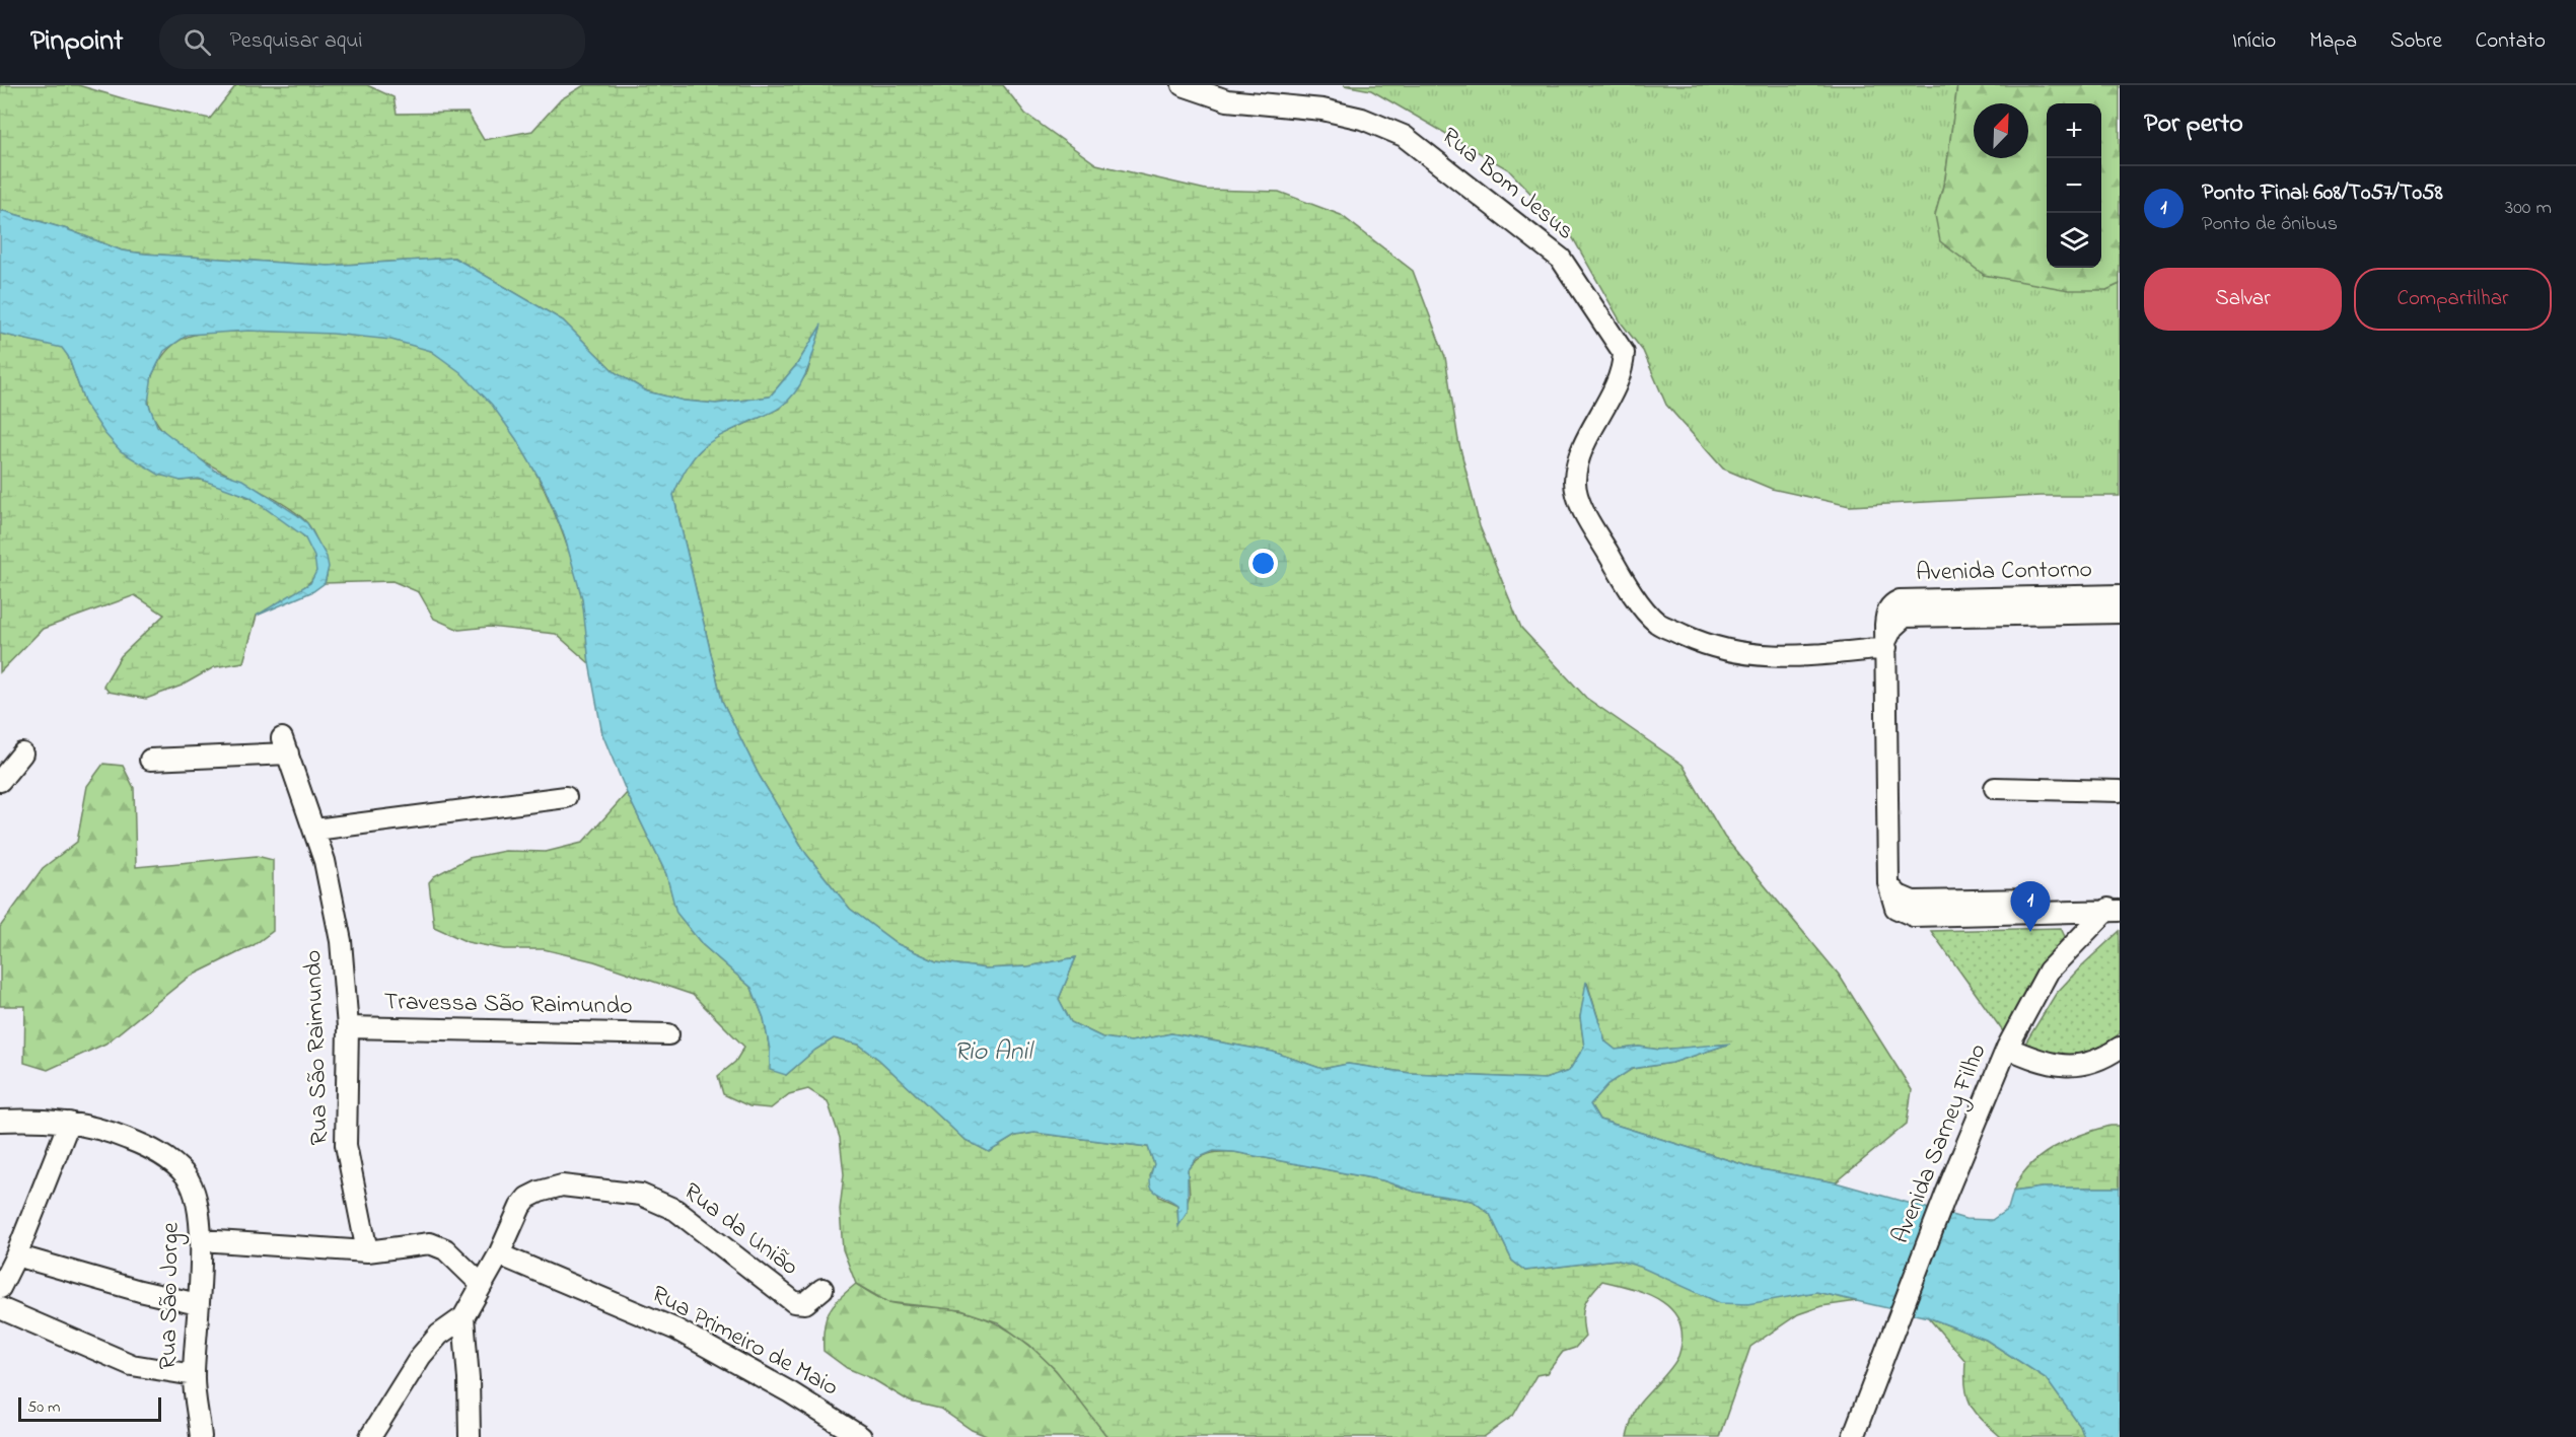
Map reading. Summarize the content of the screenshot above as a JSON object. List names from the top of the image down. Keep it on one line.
{"streets":{"street":["Rua Bom Jesus","Avenida Contorno","Travessa São Raimundo","Rua São Raimundo","Avenida Sarney Filho","Rua da União","Rua São Jorge","Rua Primeiro de Maio"]},"crossings":[["Rua Bom Jesus","Avenida Contorno"],["Avenida Contorno","Avenida Sarney Filho"],["Travessa São Raimundo","Rua São Raimundo"],["Rua da União","Rua Primeiro de Maio"]],"water":["Rio Anil"],"scale_bar":"50 m","north":"top right","page":{"header":"Pinpoint","search":"Pesquisar aqui","nav":["Início","Mapa","Sobre","Contato"],"heading":"Por perto","map_buttons":["+","−"],"list":[{"mark":"1","name":"Ponto Final: 608/T057/T058","note":"Ponto de ônibus","value":"300 m"}],"buttons":["Salvar","Compartilhar"],"pins":"1","scale":"50 m"}}
